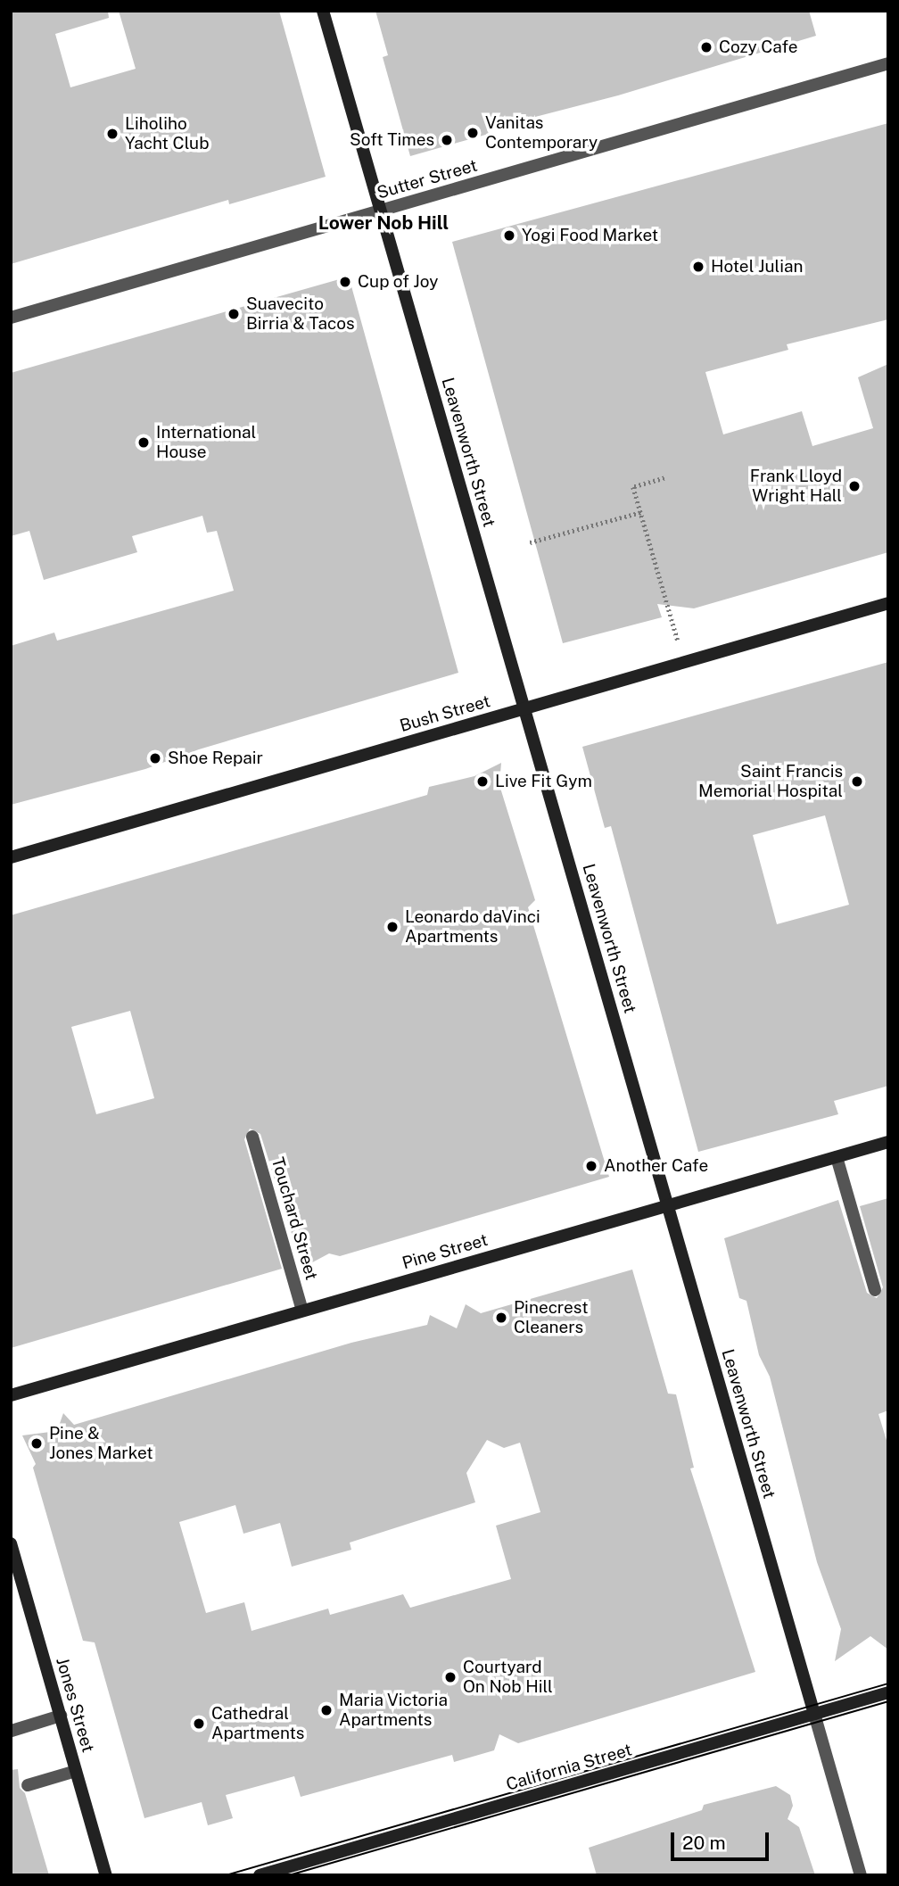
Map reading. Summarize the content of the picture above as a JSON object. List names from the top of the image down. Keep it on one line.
{"streets":{"street":["Sutter Street","Leavenworth Street","Bush Street","Touchard Street","Pine Street","Jones Street","California Street"]},"crossings":[["Sutter Street","Leavenworth Street"],["Leavenworth Street","Bush Street"],["Leavenworth Street","Pine Street"],["Leavenworth Street","California Street"],["Touchard Street","Pine Street"]],"districts":["Lower Nob Hill"],"places":["Cozy Cafe","Vanitas Contemporary","Liholiho Yacht Club","Soft Times","Yogi Food Market","Hotel Julian","Cup of Joy","Suavecito Birria & Tacos","International House","Frank Lloyd Wright Hall","Shoe Repair","Live Fit Gym","Saint Francis Memorial Hospital","Leonardo daVinci Apartments","Another Cafe","Pinecrest Cleaners","Pine & Jones Market","Courtyard On Nob Hill","Maria Victoria Apartments","Cathedral Apartments"],"scale_bar":"20 m"}
